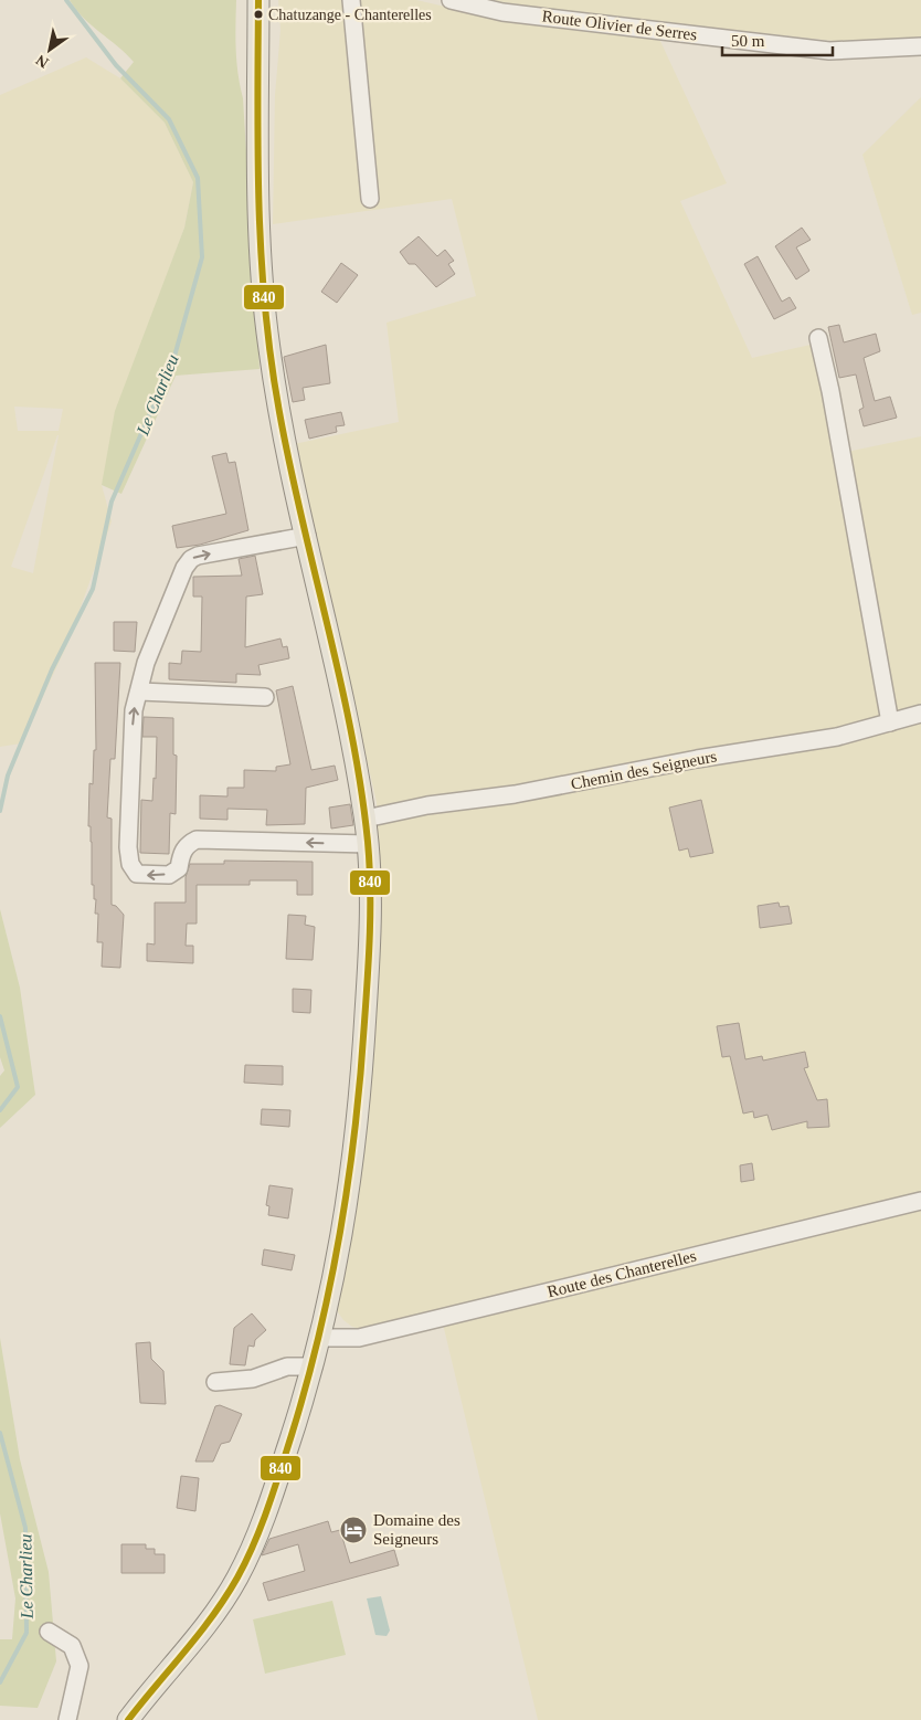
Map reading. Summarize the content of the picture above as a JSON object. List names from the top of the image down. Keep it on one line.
{"streets":{"street":["Route Olivier de Serres","Chemin des Seigneurs","Route des Chanterelles"]},"water":["Le Charlieu"],"places":{"other":["Chatuzange - Chanterelles"],"hotel":["Domaine des Seigneurs"]},"lines":["transit line 840"],"scale_bar":"50 m","north":"bottom left"}
